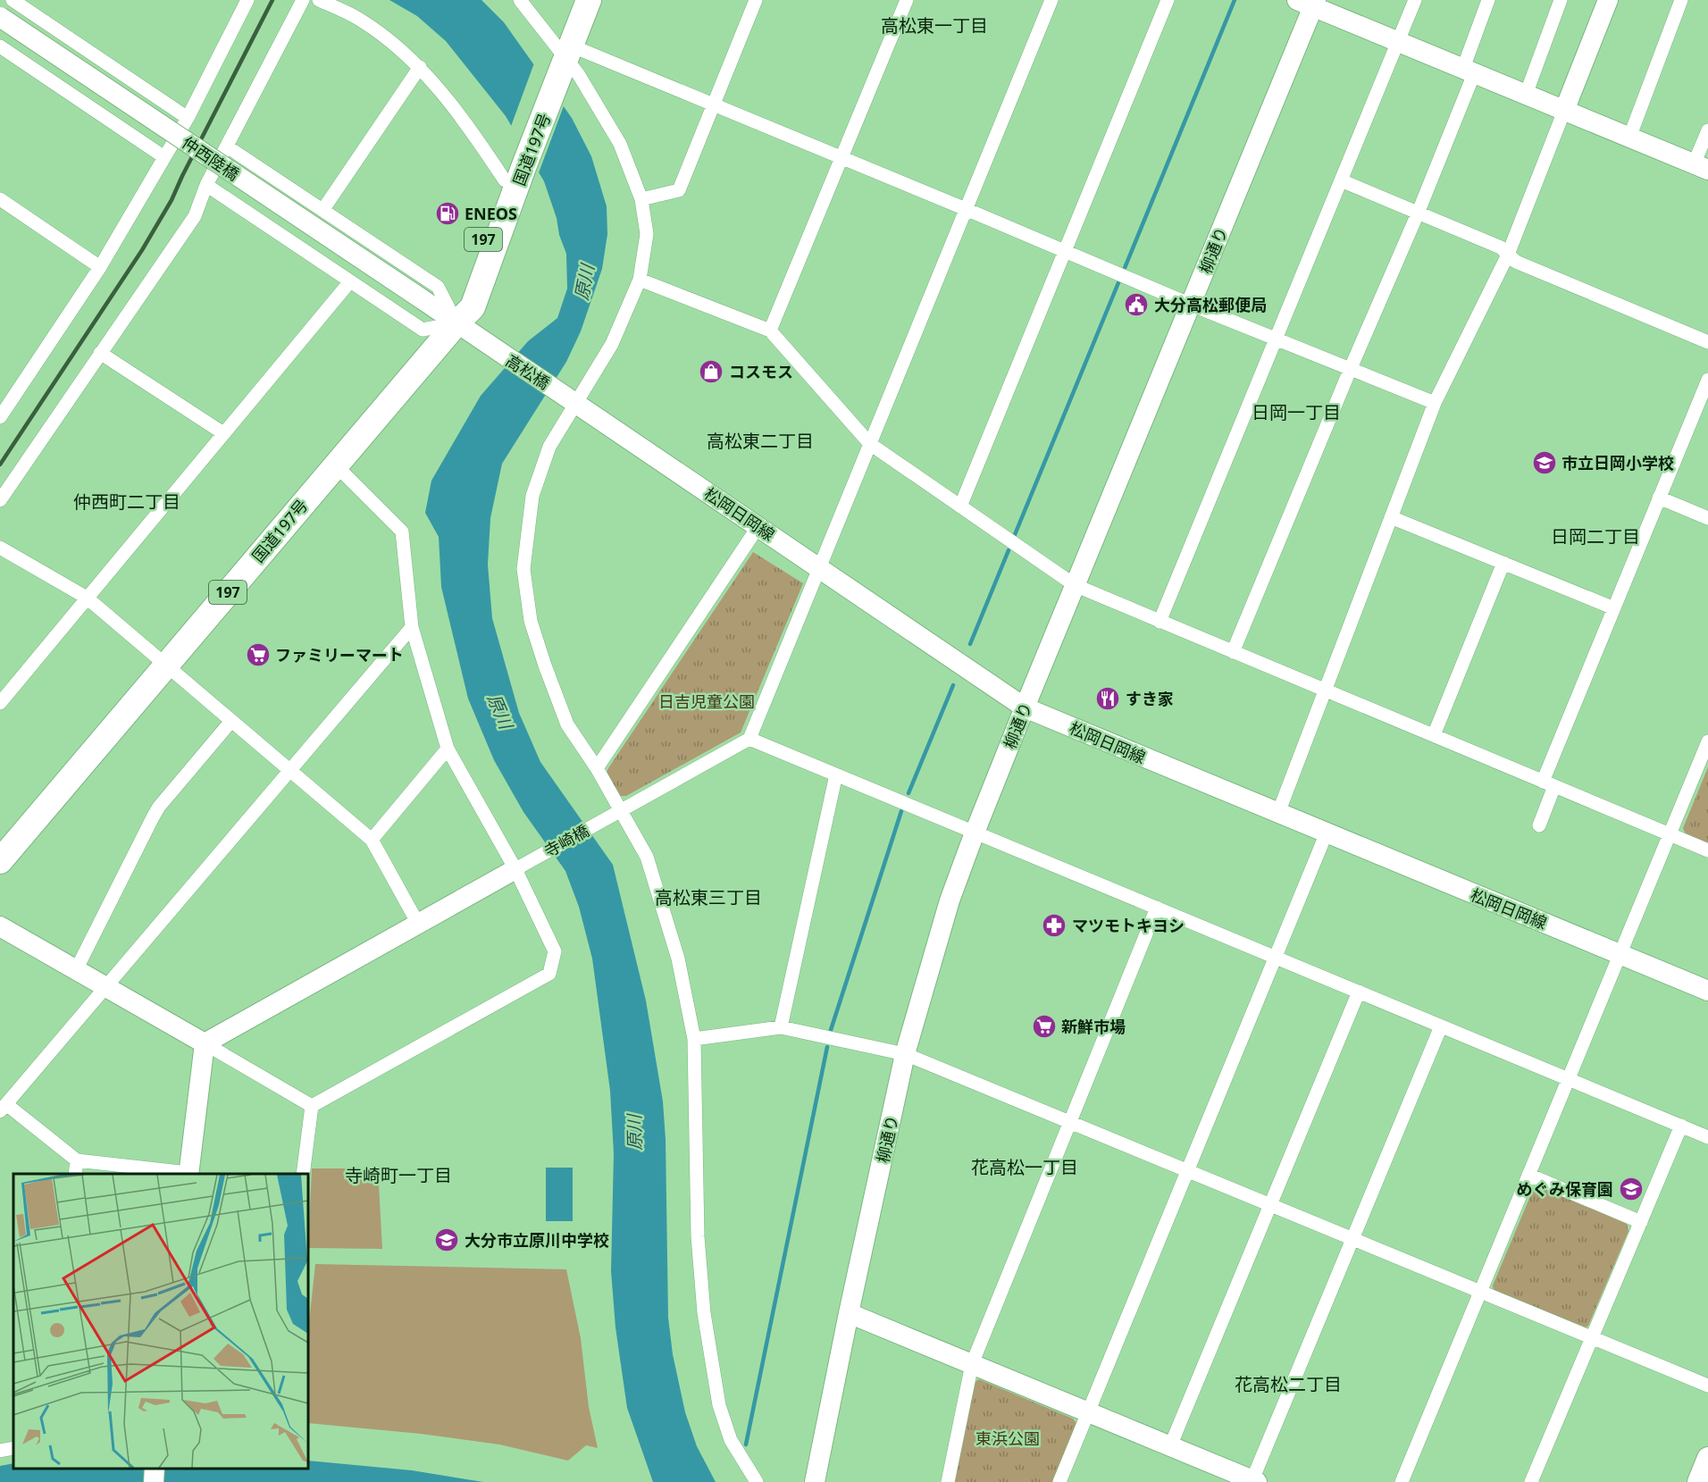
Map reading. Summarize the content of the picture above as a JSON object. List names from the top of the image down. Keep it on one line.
{"streets":{"highway":["国道197号","197"],"street":["仲西陸橋","柳通り","高松橋","松岡日岡線","寺崎橋"]},"crossings":[["国道197号","仲西陸橋"],["国道197号","高松橋"],["仲西陸橋","高松橋"],["柳通り","松岡日岡線"],["高松橋","松岡日岡線"]],"districts":["高松東一丁目","日岡一丁目","高松東二丁目","仲西町二丁目","日岡二丁目","高松東三丁目","花高松一丁目","寺崎町一丁目","花高松二丁目"],"water":["原川"],"parks":["日吉児童公園","東浜公園"],"places":{"fuel station":["ENEOS"],"public building":["大分高松郵便局"],"shop":["コスモス"],"school or university":["市立日岡小学校","めぐみ保育園","大分市立原川中学校"],"supermarket":["ファミリーマート","新鮮市場"],"restaurant":["すき家"],"pharmacy":["マツモトキヨシ"]}}
